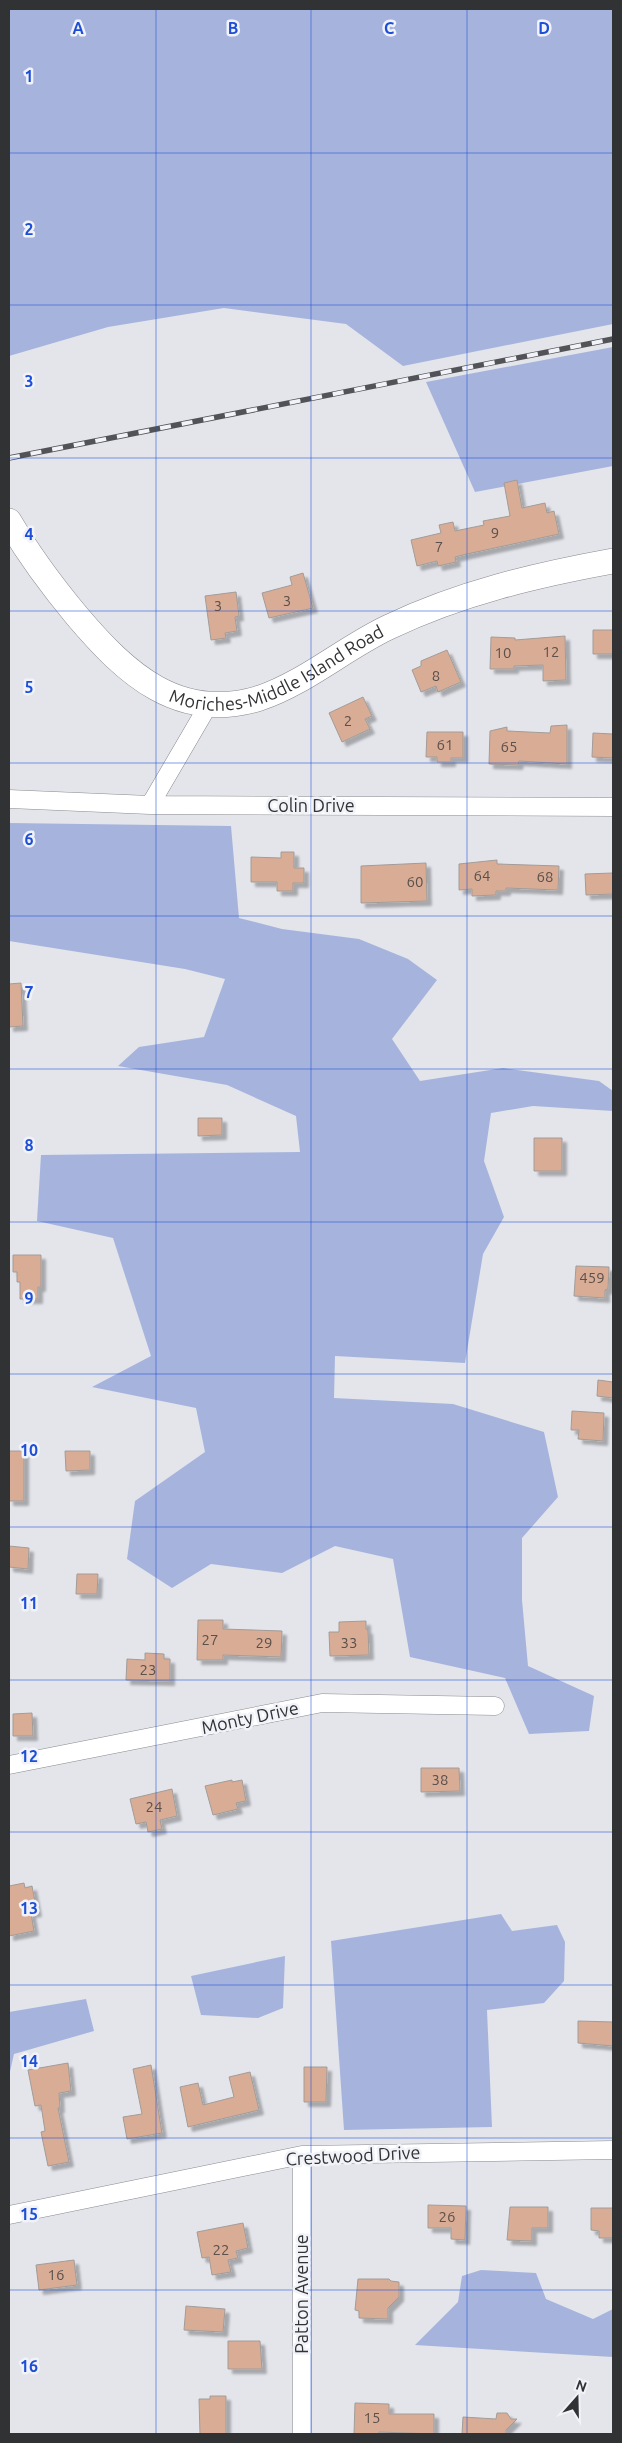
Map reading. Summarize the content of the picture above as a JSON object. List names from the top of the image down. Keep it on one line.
{"streets":{"main road":["Moriches-Middle Island Road"],"street":["Colin Drive","Monty Drive","Crestwood Drive","Patton Avenue"]},"crossings":[["Crestwood Drive","Patton Avenue"]],"house_numbers":["9","7","3","3","12","10","8","2","61","65","64","68","60","459","27","29","33","23","38","24","26","22","16","15"],"north":"top","grid":{"columns":["A","B","C","D"],"rows":["1","2","3","4","5","6","7","8","9","10","11","12","13","14","15","16"]}}
